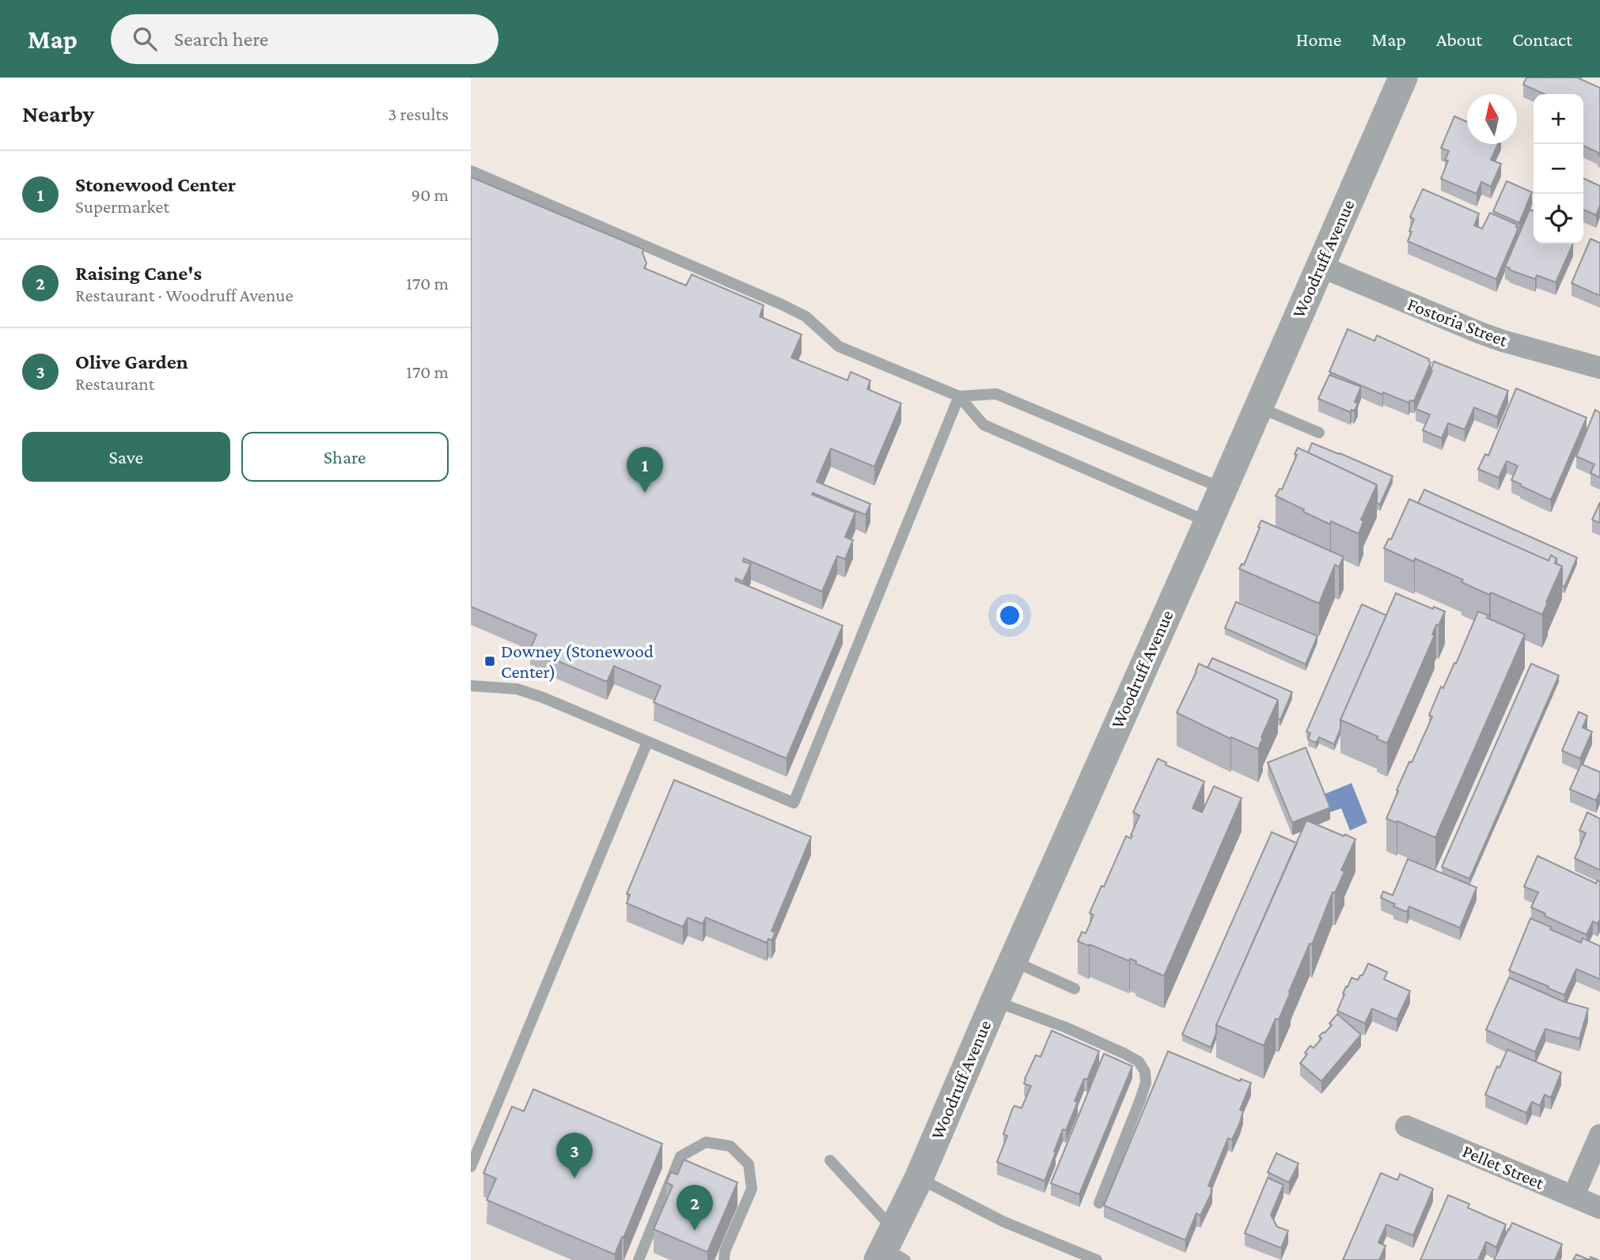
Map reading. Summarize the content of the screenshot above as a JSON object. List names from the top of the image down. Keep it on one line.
{"streets":{"street":["Woodruff Avenue","Fostoria Street","Pellet Street"]},"crossings":[["Woodruff Avenue","Fostoria Street"]],"places":{"transit":["Downey (Stonewood Center)"]},"north":"top","page":{"header":"Map","search":"Search here","nav":["Home","Map","About","Contact"],"heading":["Nearby","3 results"],"map_buttons":["+","−"],"list":[{"mark":"1","name":"Stonewood Center","note":"Supermarket","value":"90 m"},{"mark":"2","name":"Raising Cane's","note":"Restaurant · Woodruff Avenue","value":"170 m"},{"mark":"3","name":"Olive Garden","note":"Restaurant","value":"170 m"}],"buttons":["Save","Share"],"pins":["1","3","2"]}}
